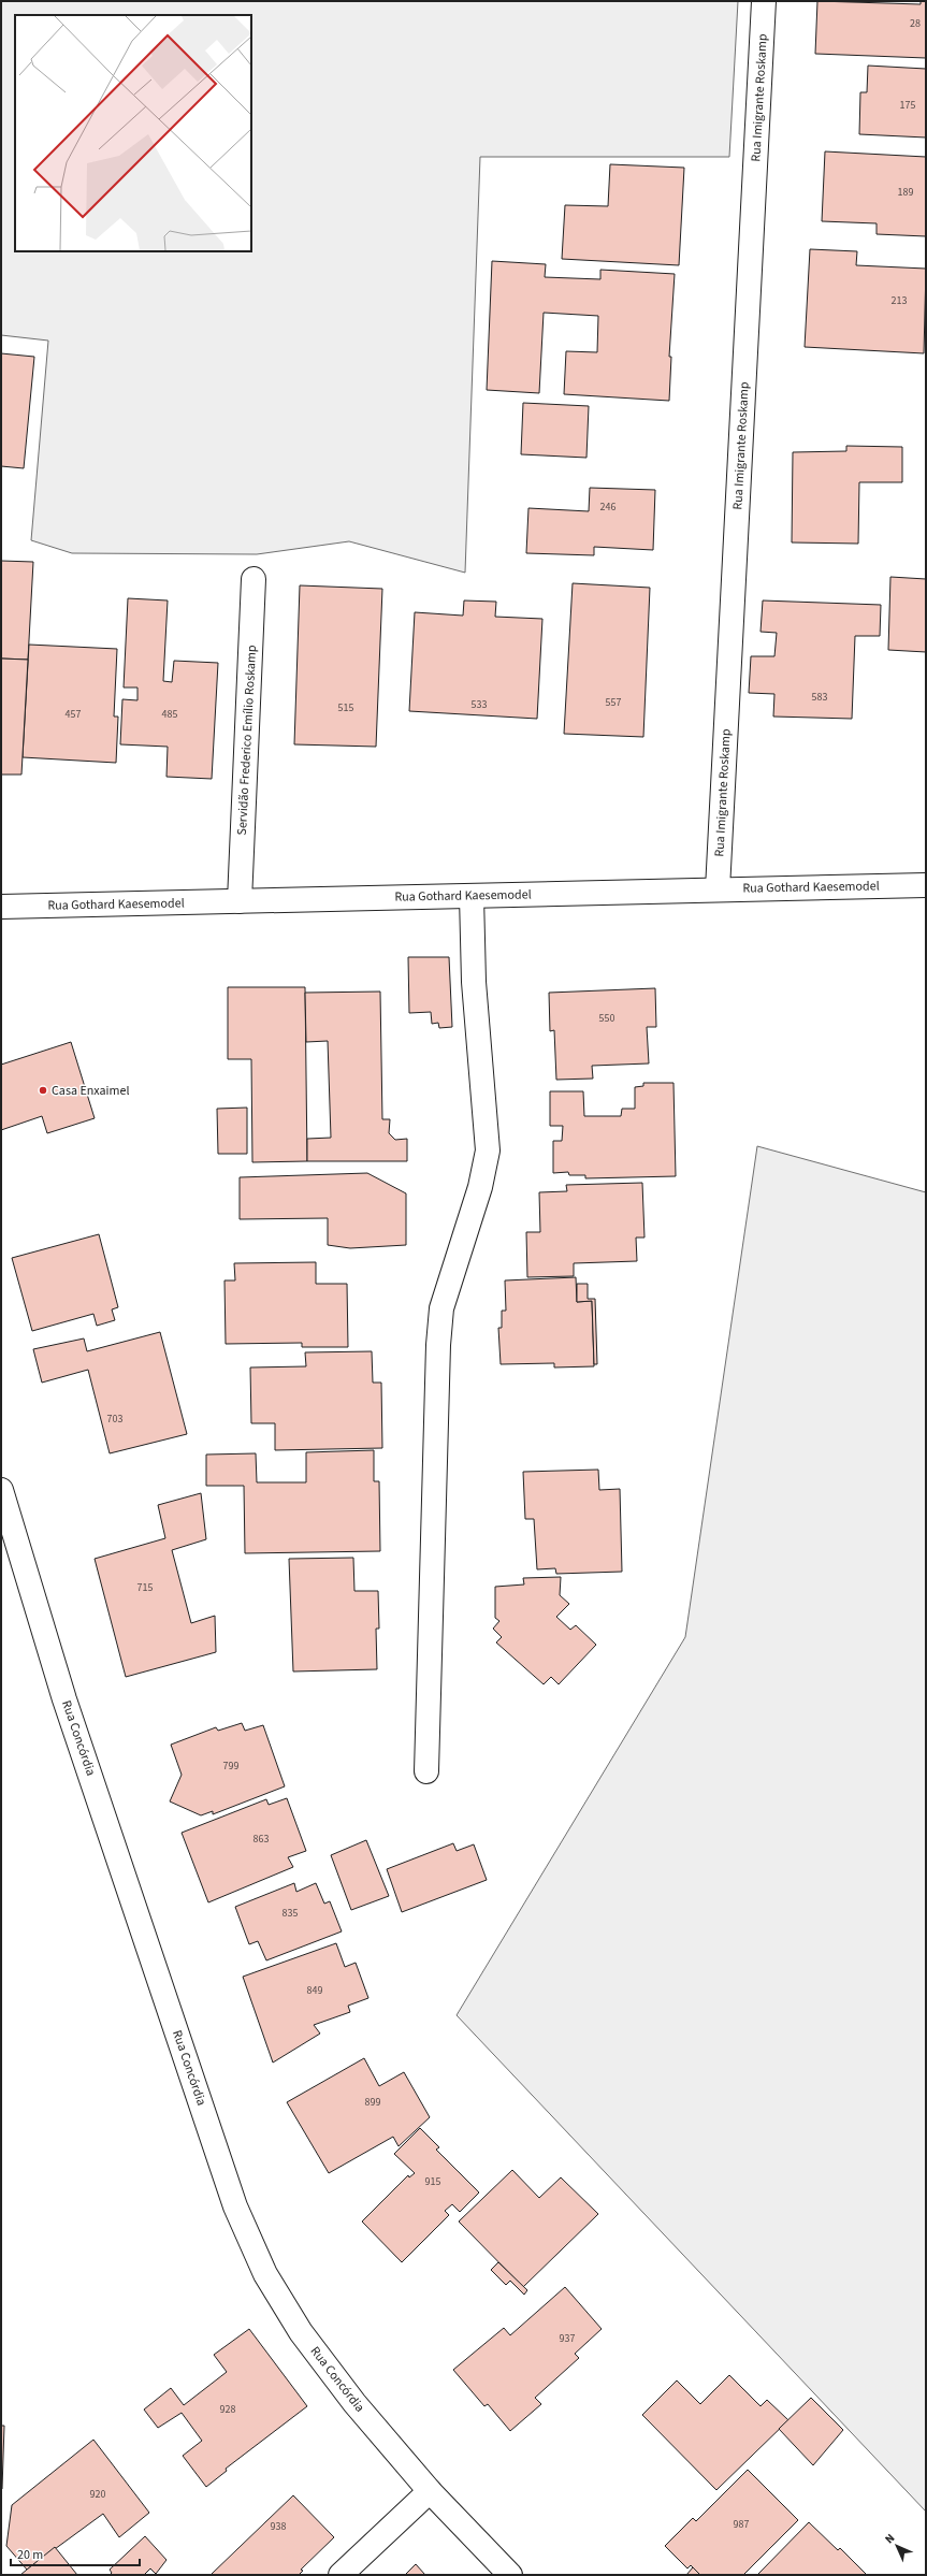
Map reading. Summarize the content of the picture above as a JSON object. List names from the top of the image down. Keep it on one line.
{"streets":{"street":["Rua Imigrante Roskamp","Servidão Frederico Emílio Roskamp","Rua Gothard Kaesemodel","Rua Concórdia"]},"crossings":[["Rua Imigrante Roskamp","Rua Gothard Kaesemodel"],["Servidão Frederico Emílio Roskamp","Rua Gothard Kaesemodel"]],"places":["Casa Enxaimel"],"house_numbers":["28","175","189","213","246","583","557","533","515","457","485","550","703","715","799","863","835","849","899","915","937","928","920","987","938"],"scale_bar":"20 m","north":"top left"}
